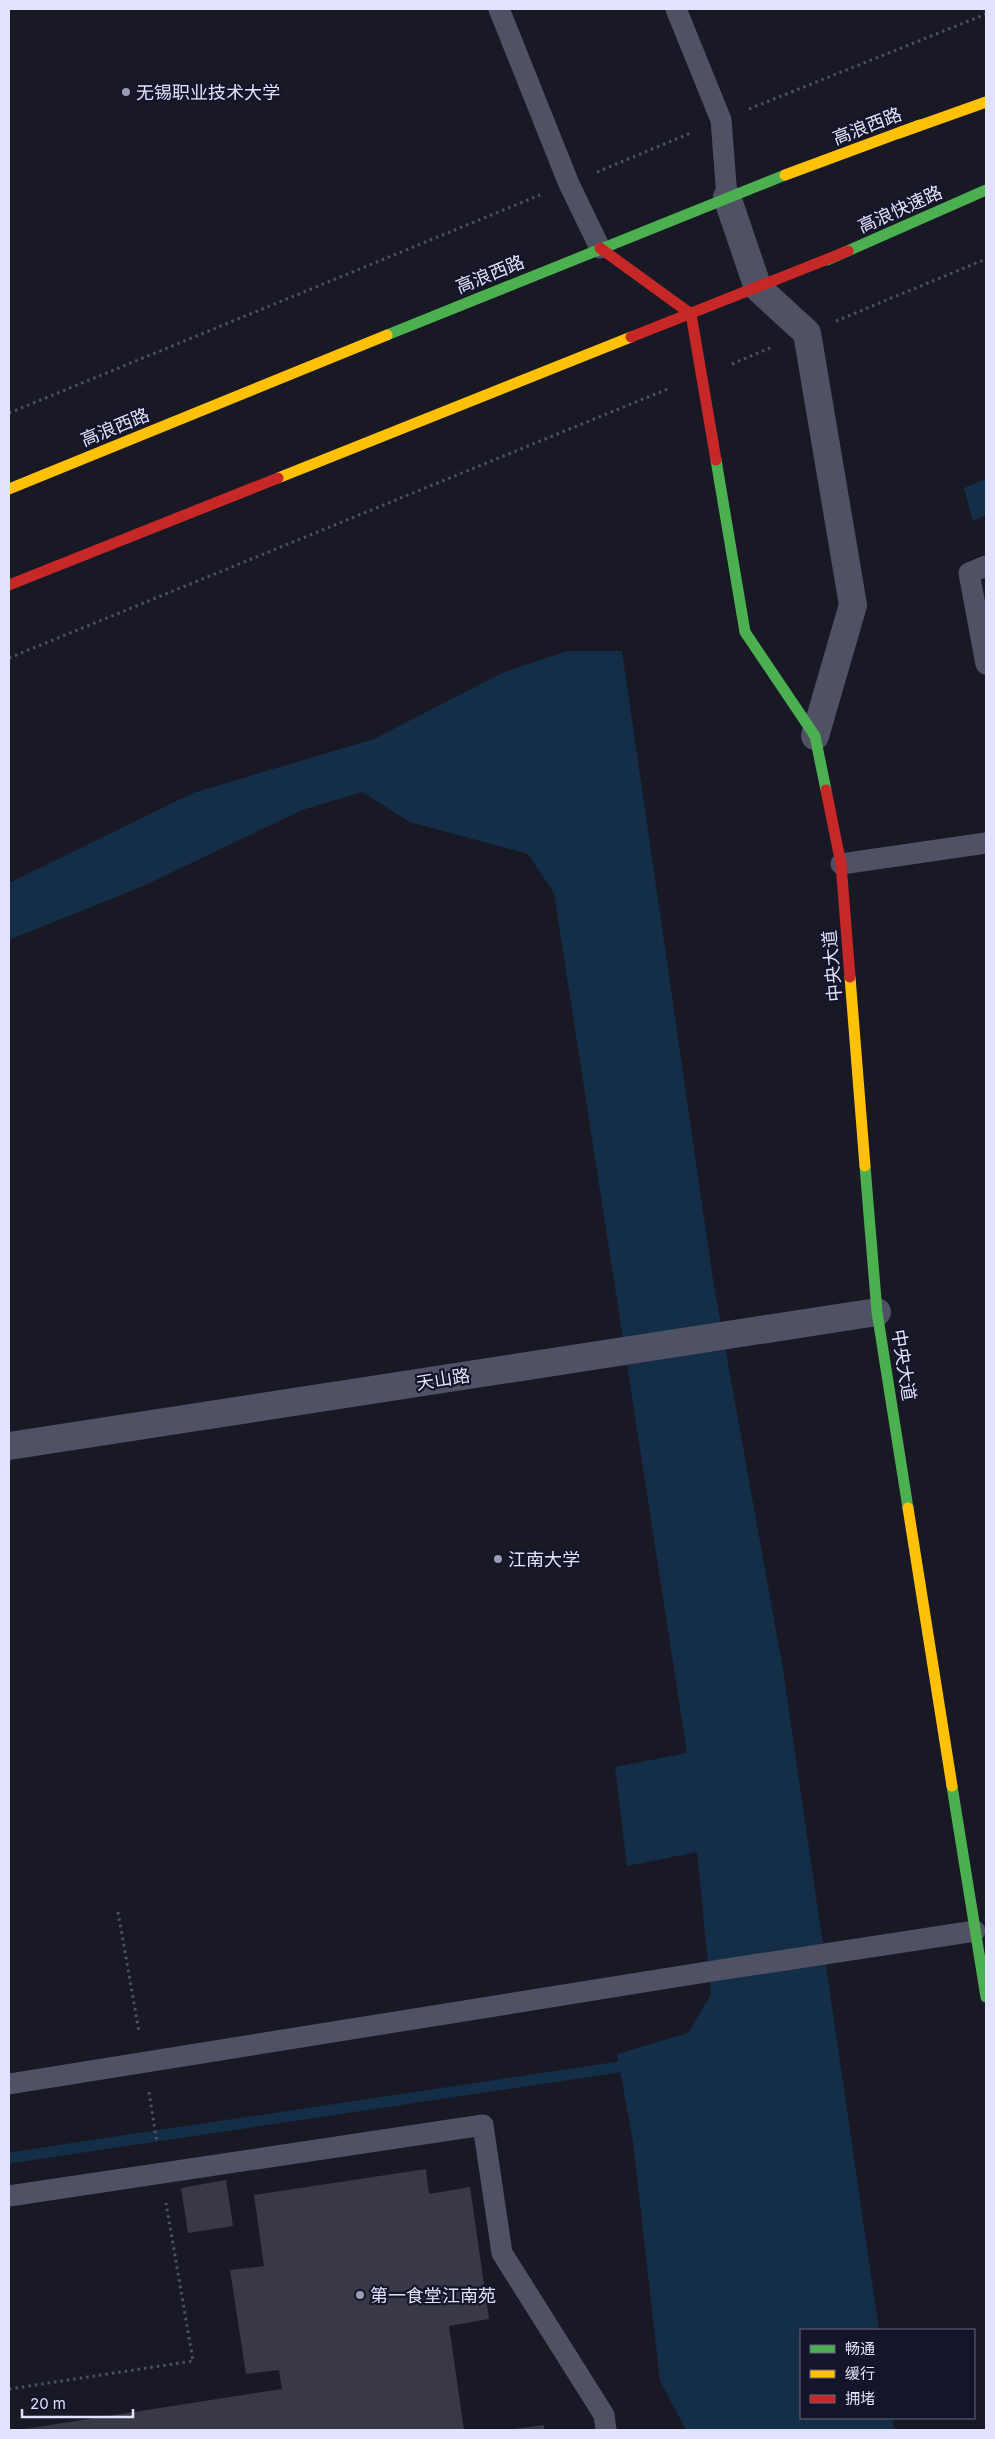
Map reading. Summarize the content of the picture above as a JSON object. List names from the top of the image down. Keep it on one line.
{"streets":{"main road":["高浪西路","高浪快速路","中央大道"],"street":["天山路"]},"crossings":[["中央大道","天山路"]],"places":["无锡职业技术大学","江南大学","第一食堂江南苑"],"legend":["畅通","缓行","拥堵"],"scale_bar":"20 m"}
